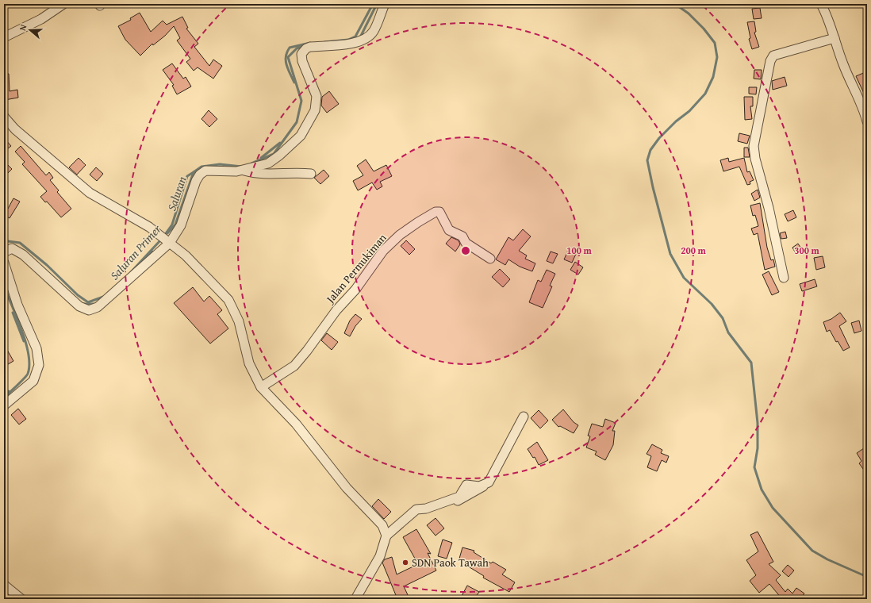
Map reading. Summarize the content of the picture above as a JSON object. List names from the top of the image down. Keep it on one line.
{"streets":{"street":["Jalan Permukiman"]},"water":["Saluran","Saluran Primer"],"places":["SDN Paok Tawah"],"north":"left","rings":["100 m","200 m","300 m"]}
